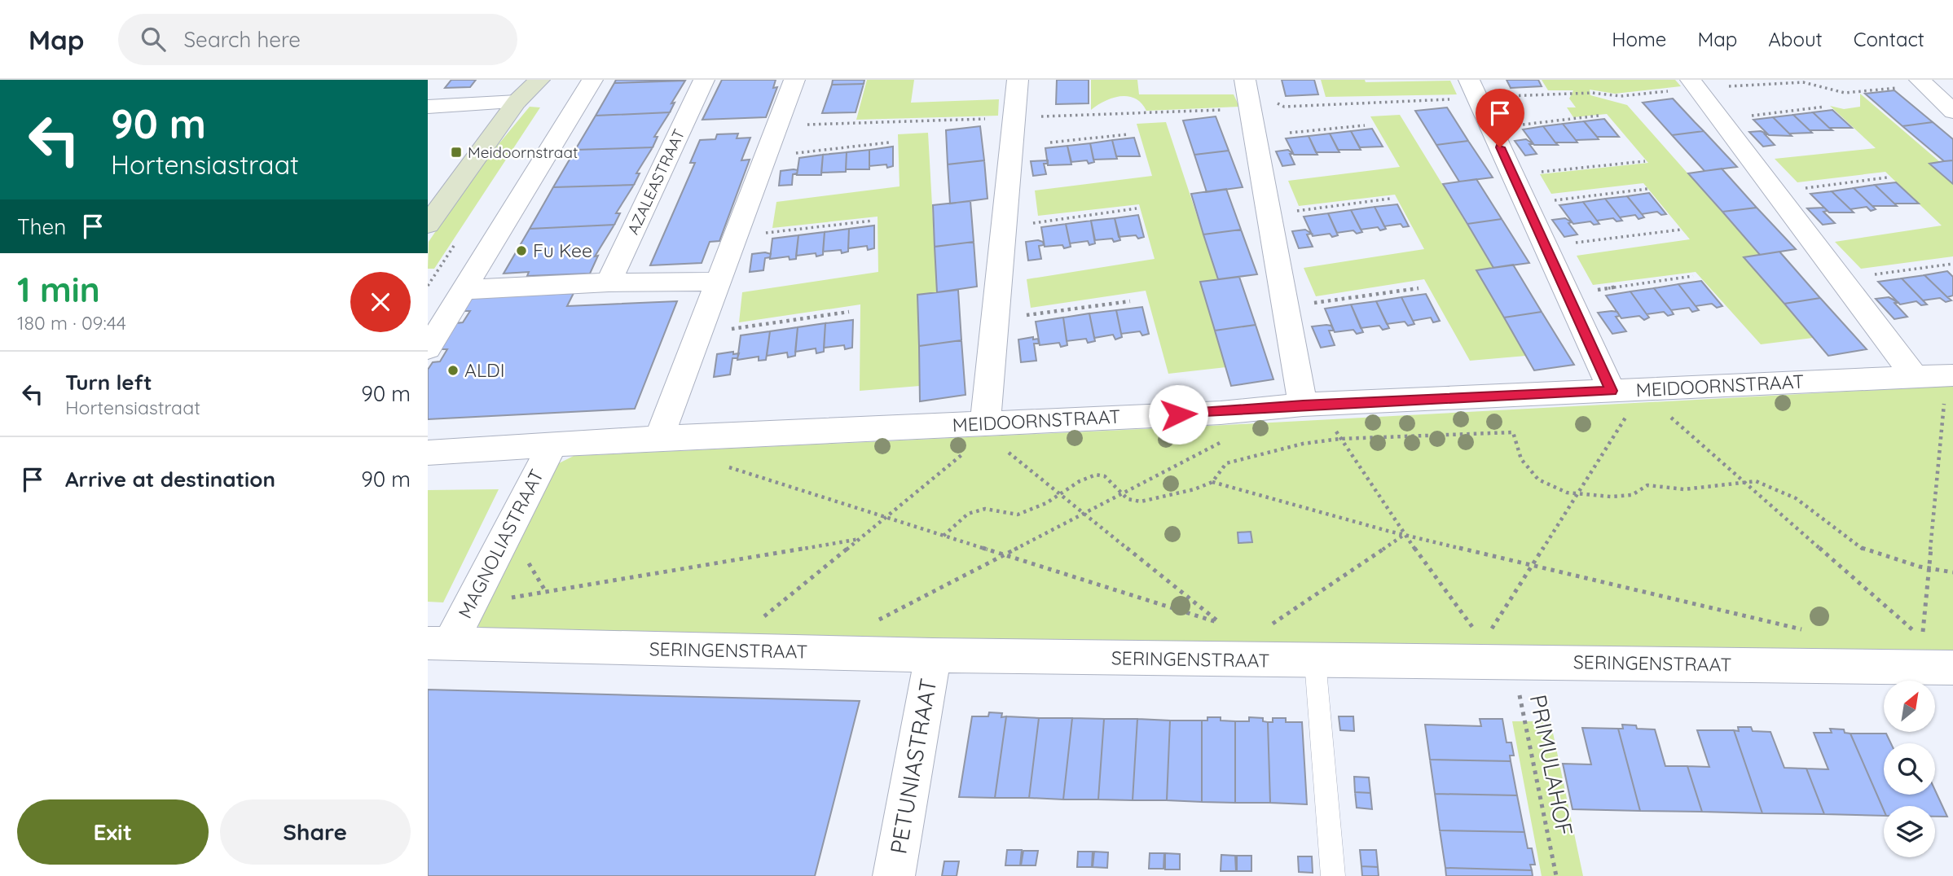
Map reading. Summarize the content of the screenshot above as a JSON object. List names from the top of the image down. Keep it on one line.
{"streets":{"street":["AZALEASTRAAT","MEIDOORNSTRAAT","MAGNOLIASTRAAT","SERINGENSTRAAT","PETUNIASTRAAT"],"path":["PRIMULAHOF"]},"crossings":[["MEIDOORNSTRAAT","MAGNOLIASTRAAT"],["MEIDOORNSTRAAT","PRIMULAHOF"],["MAGNOLIASTRAAT","SERINGENSTRAAT"],["SERINGENSTRAAT","PRIMULAHOF"],["SERINGENSTRAAT","PETUNIASTRAAT"]],"places":{"transit":["Meidoornstraat"],"other":["Fu Kee","ALDI"]},"north":"top right","page":{"header":"Map","search":"Search here","nav":["Home","Map","About","Contact"],"turn":["90 m","Hortensiastraat"],"then":"Then","heading":["1 min","180 m · 09:44"],"list":[{"name":"Turn left","note":"Hortensiastraat","value":"90 m"},{"name":"Arrive at destination","value":"90 m"}],"buttons":["Exit","Share"]}}
